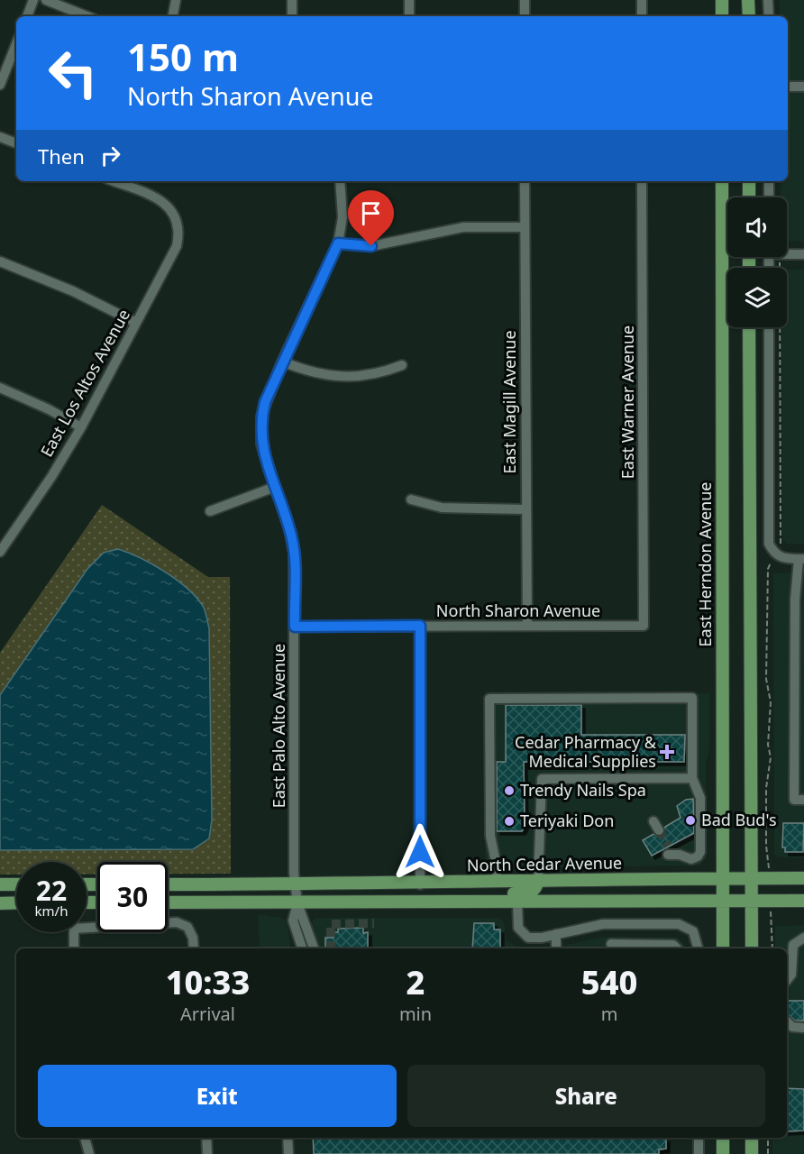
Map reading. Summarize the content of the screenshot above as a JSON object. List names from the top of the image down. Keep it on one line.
{"streets":{"main road":["East Herndon Avenue","North Cedar Avenue"],"street":["East Los Altos Avenue","East Magill Avenue","East Warner Avenue","North Sharon Avenue","East Palo Alto Avenue"]},"crossings":[["East Magill Avenue","North Sharon Avenue"],["East Warner Avenue","North Sharon Avenue"],["East Herndon Avenue","North Cedar Avenue"],["North Sharon Avenue","East Palo Alto Avenue"],["East Palo Alto Avenue","North Cedar Avenue"]],"places":{"health":["Cedar Pharmacy & Medical Supplies"],"other":["Trendy Nails Spa","Bad Bud's","Teriyaki Don"]},"page":{"turn":["150 m","North Sharon Avenue"],"then":"Then","speed":"22 km/h","limit":"30","eta":["10:33","Arrival","2","min","540","m"],"buttons":["Exit","Share"]}}
